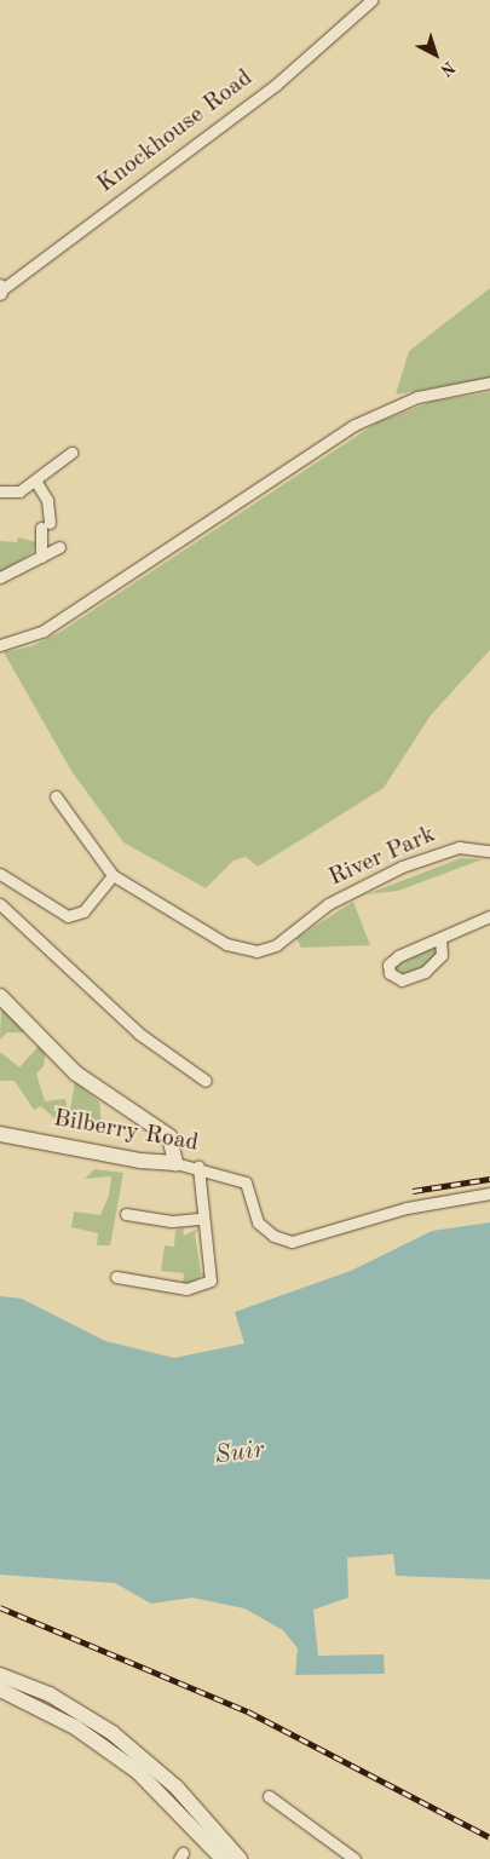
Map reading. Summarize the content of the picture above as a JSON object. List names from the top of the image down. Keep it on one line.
{"streets":{"main road":["Bilberry Road"],"street":["Knockhouse Road","River Park"]},"water":["Suir"],"north":"bottom right"}
